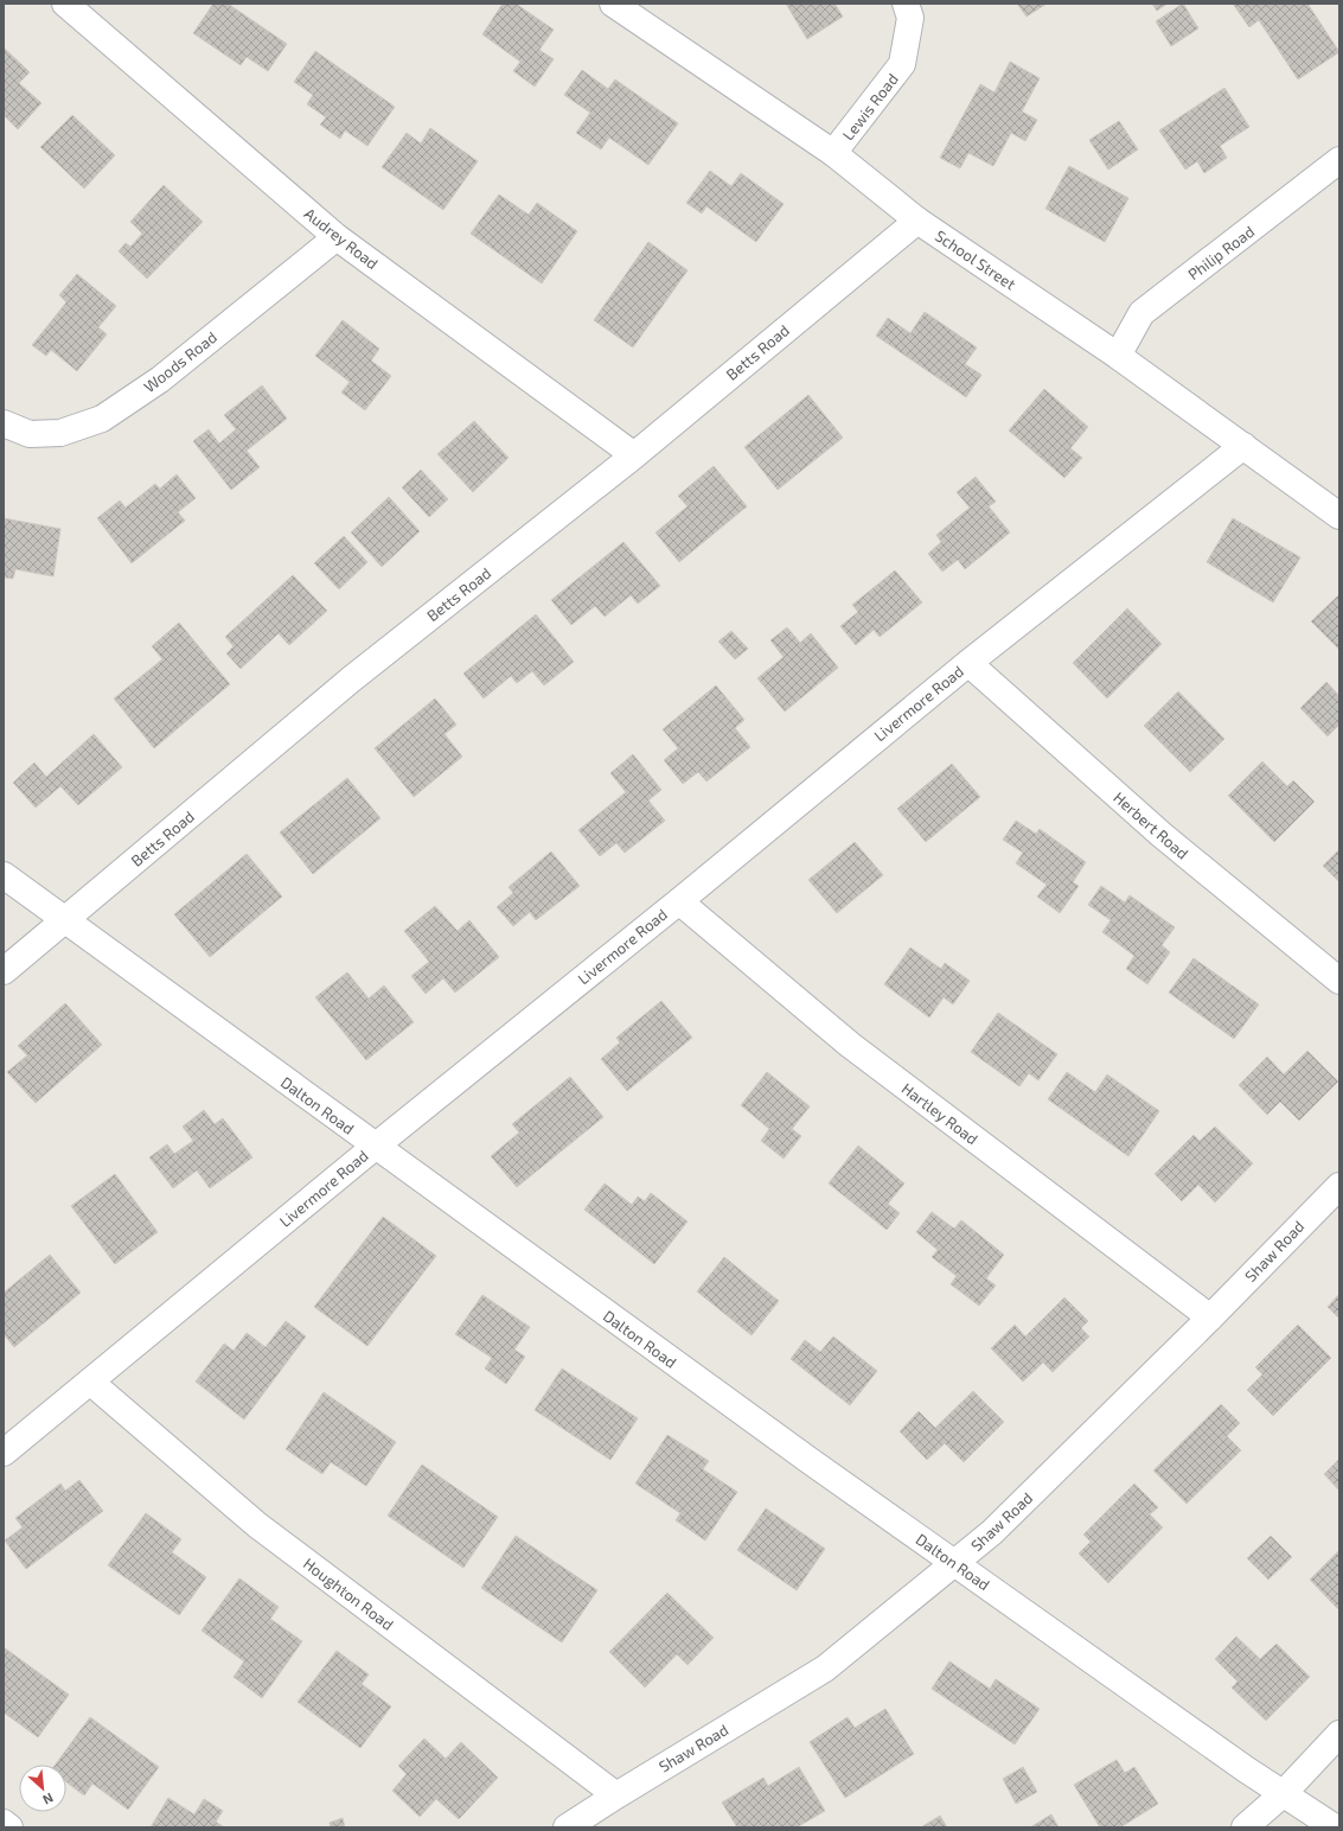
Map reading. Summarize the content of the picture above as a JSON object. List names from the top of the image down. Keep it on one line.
{"streets":{"street":["Lewis Road","Audrey Road","Philip Road","School Street","Betts Road","Woods Road","Livermore Road","Herbert Road","Dalton Road","Hartley Road","Shaw Road","Houghton Road"]},"crossings":[["Lewis Road","School Street"],["Audrey Road","Betts Road"],["Audrey Road","Woods Road"],["Philip Road","School Street"],["School Street","Betts Road"],["School Street","Livermore Road"],["Betts Road","Dalton Road"],["Livermore Road","Herbert Road"],["Livermore Road","Dalton Road"],["Livermore Road","Hartley Road"],["Livermore Road","Houghton Road"],["Dalton Road","Shaw Road"],["Hartley Road","Shaw Road"],["Shaw Road","Houghton Road"]],"north":"bottom right"}
